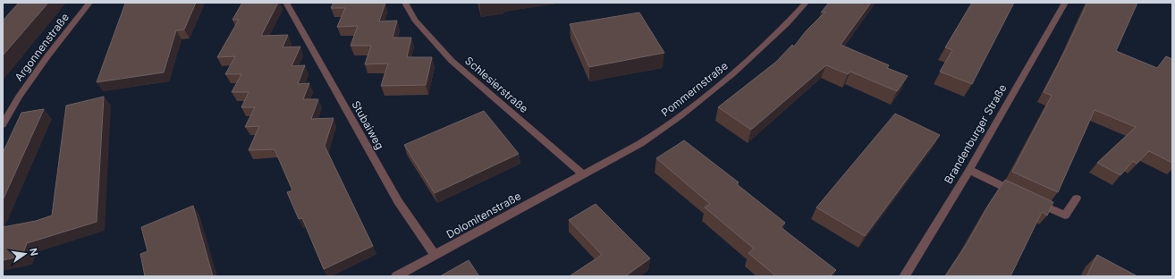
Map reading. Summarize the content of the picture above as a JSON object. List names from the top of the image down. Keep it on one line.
{"streets":{"street":["Argonnenstraße","Schlesierstraße","Pommernstraße","Stubaiweg","Brandenburger Straße","Dolomitenstraße"]},"crossings":[["Schlesierstraße","Pommernstraße"],["Schlesierstraße","Dolomitenstraße"],["Pommernstraße","Dolomitenstraße"],["Stubaiweg","Dolomitenstraße"]],"north":"right"}
